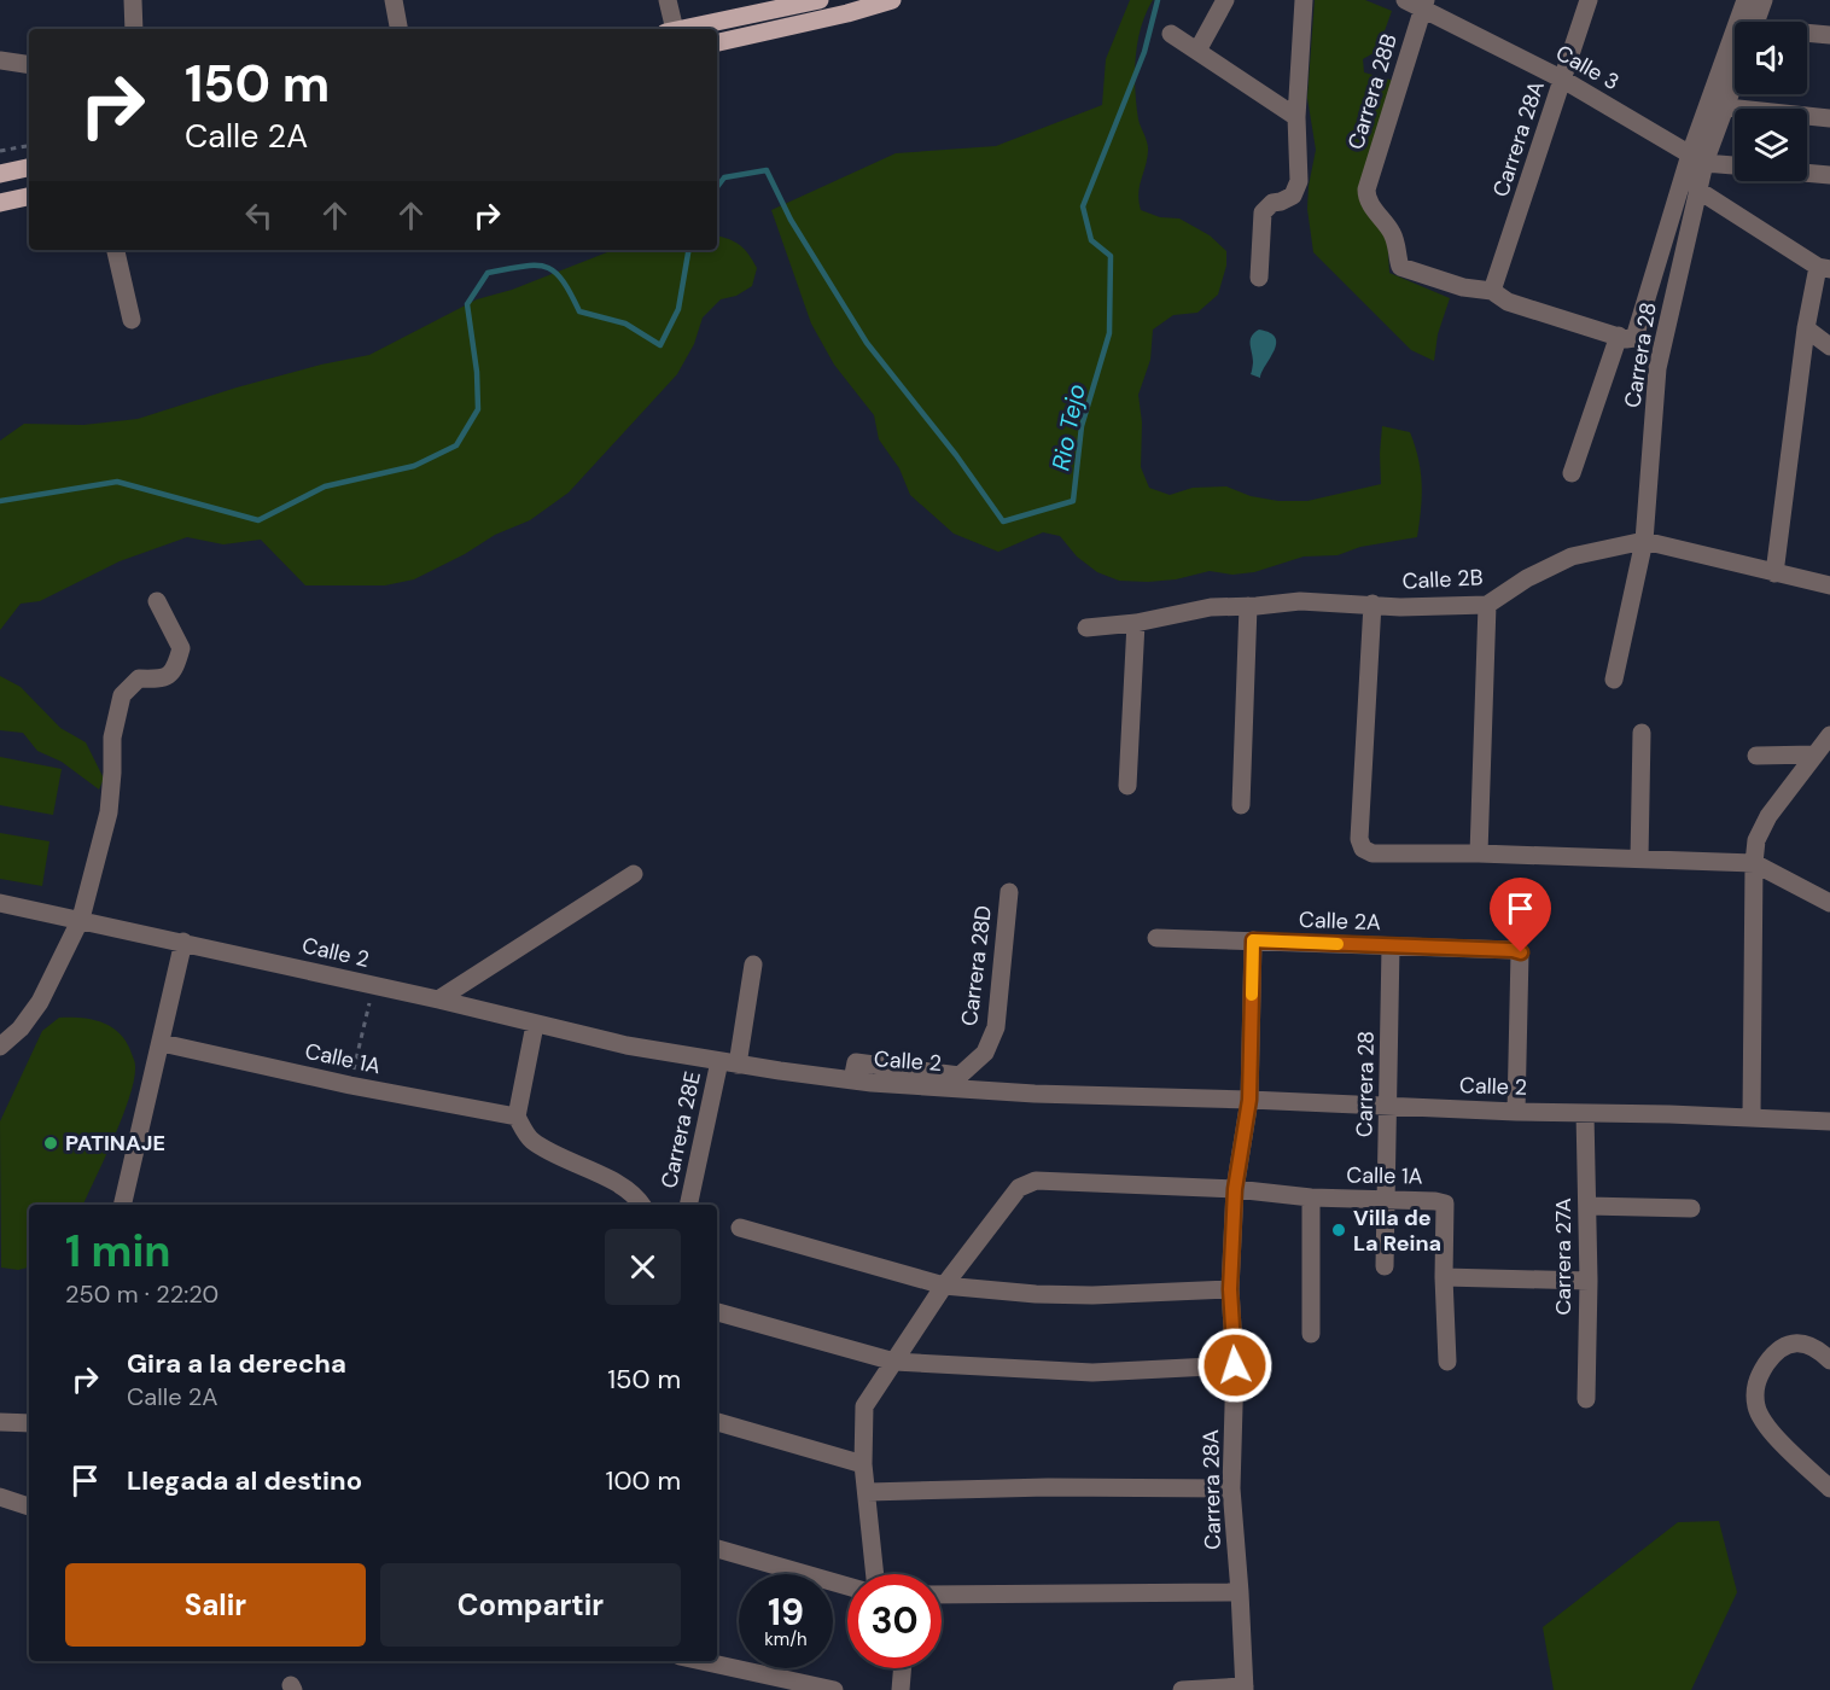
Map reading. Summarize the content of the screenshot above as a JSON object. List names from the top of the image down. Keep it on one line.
{"streets":{"street":["Calle 3","Carrera 28B","Carrera 28A","Carrera 28","Calle 2B","Calle 2A","Calle 2","Carrera 28D","Calle 1A","Carrera 28E","Carrera 27A"]},"crossings":[["Calle 3","Carrera 28B"],["Calle 3","Carrera 28A"],["Calle 3","Carrera 28"],["Carrera 28B","Carrera 28A"],["Carrera 28A","Calle 2A"],["Carrera 28A","Calle 2"],["Carrera 28A","Calle 1A"],["Carrera 28","Calle 2B"],["Carrera 28","Calle 2A"],["Carrera 28","Calle 2"],["Carrera 28","Calle 1A"],["Calle 2A","Calle 2"],["Calle 2","Carrera 28D"],["Calle 2","Carrera 28E"],["Calle 2","Carrera 27A"]],"water":["Rio Tejo"],"places":["PATINAJE","Villa de La Reina"],"page":{"turn":["150 m","Calle 2A"],"heading":["1 min","250 m · 22:20"],"list":[{"name":"Gira a la derecha","note":"Calle 2A","value":"150 m"},{"name":"Llegada al destino","value":"100 m"}],"buttons":["Salir","Compartir"],"speed":"19 km/h","limit":"30"}}
